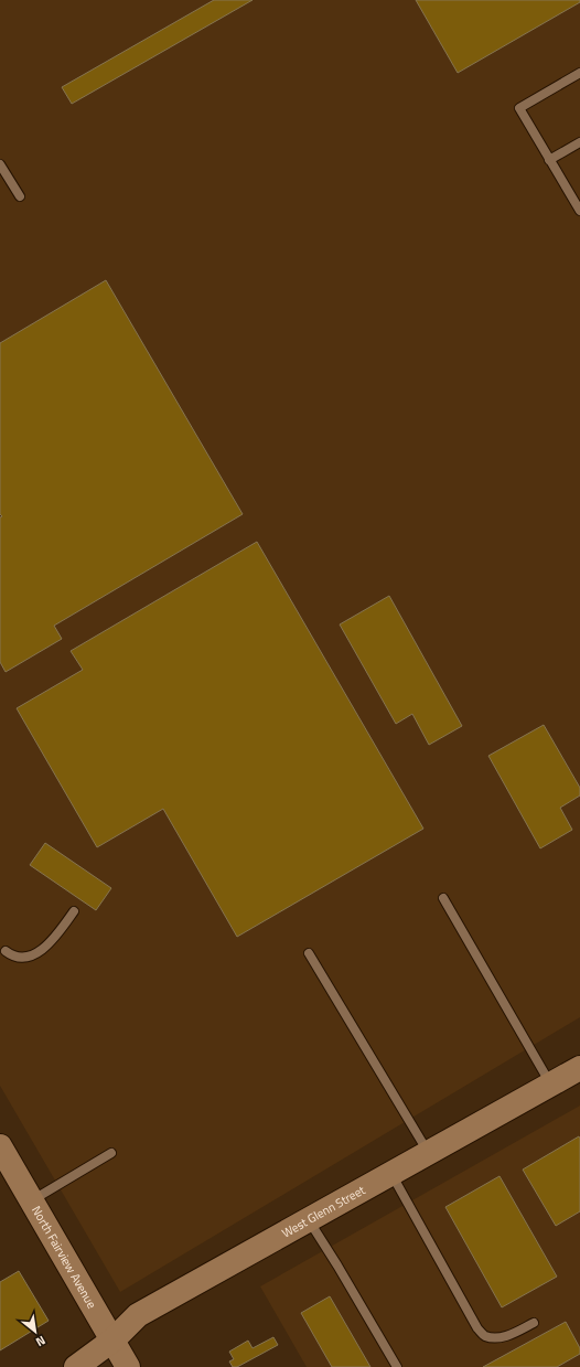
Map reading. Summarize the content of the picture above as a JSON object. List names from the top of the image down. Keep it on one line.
{"streets":{"street":["West Glenn Street","North Fairview Avenue"]},"crossings":[["West Glenn Street","North Fairview Avenue"]],"north":"bottom right"}
